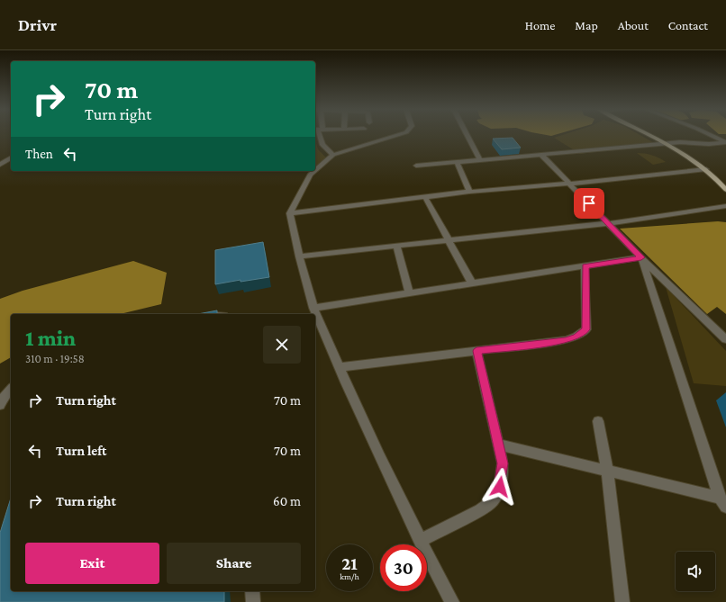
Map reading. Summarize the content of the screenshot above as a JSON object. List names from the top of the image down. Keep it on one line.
{"page":{"header":"Drivr","nav":["Home","Map","About","Contact"],"turn":["70 m","Turn right"],"then":"Then","heading":["1 min","310 m · 19:58"],"list":[{"name":"Turn right","value":"70 m"},{"name":"Turn left","value":"70 m"},{"name":"Turn right","value":"60 m"}],"buttons":["Exit","Share"],"speed":"21 km/h","limit":"30"}}
